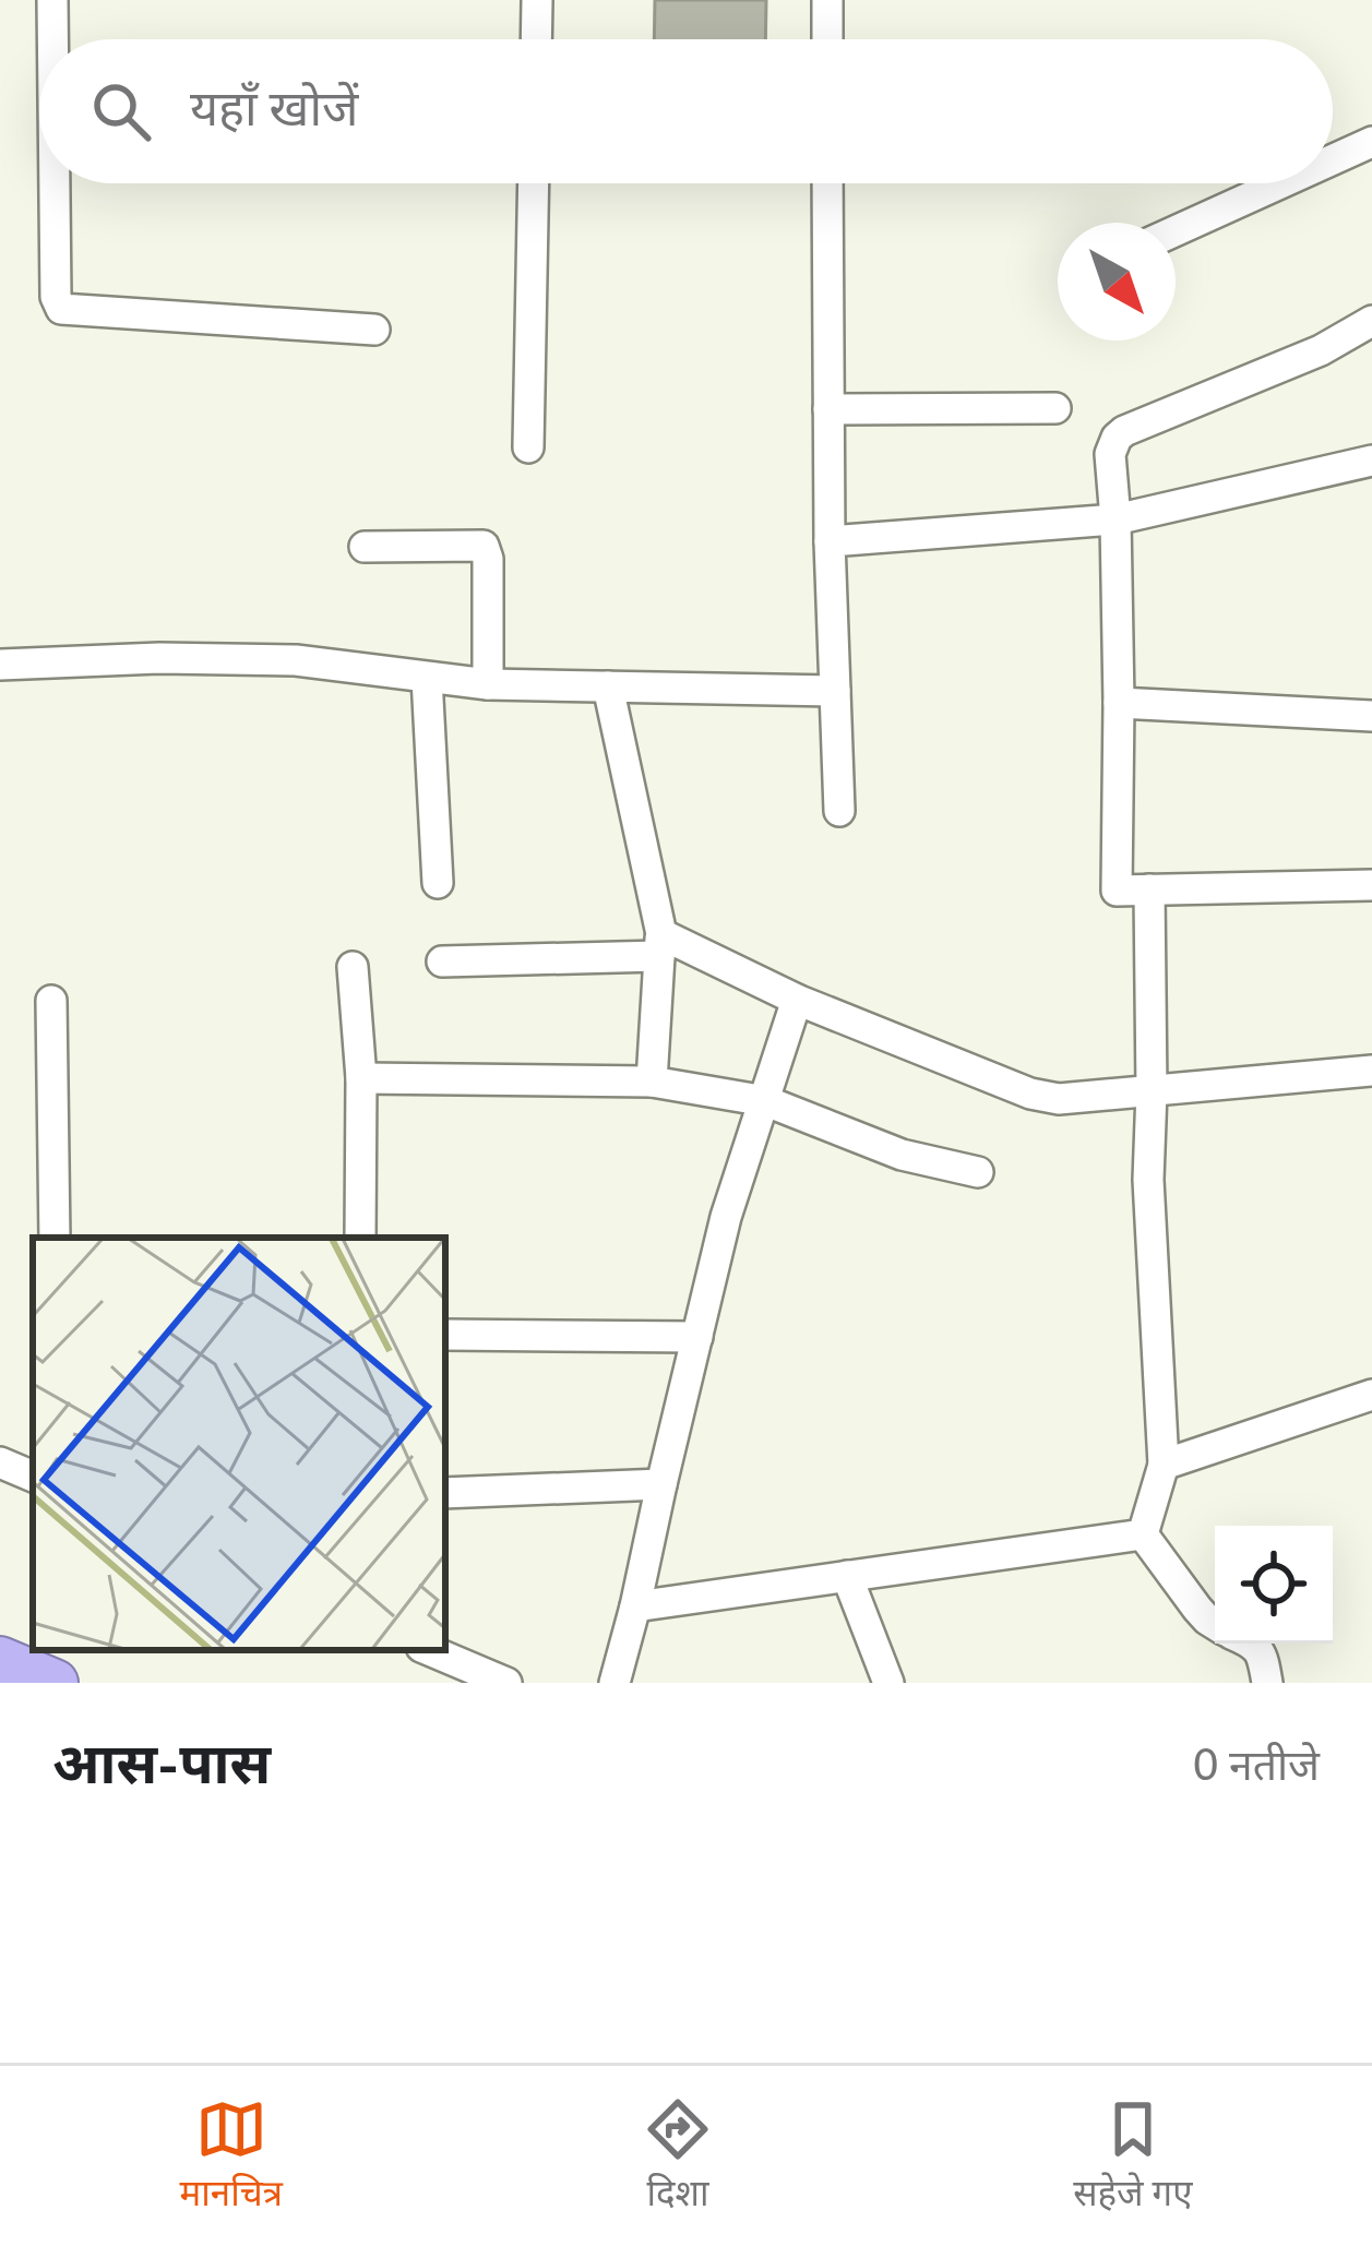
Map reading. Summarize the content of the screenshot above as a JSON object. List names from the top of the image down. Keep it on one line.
{"north":"bottom right","page":{"search":"यहाँ खोजें","heading":["आस-पास","0 नतीजे"],"nav":["मानचित्र","दिशा","सहेजे गए"]}}
